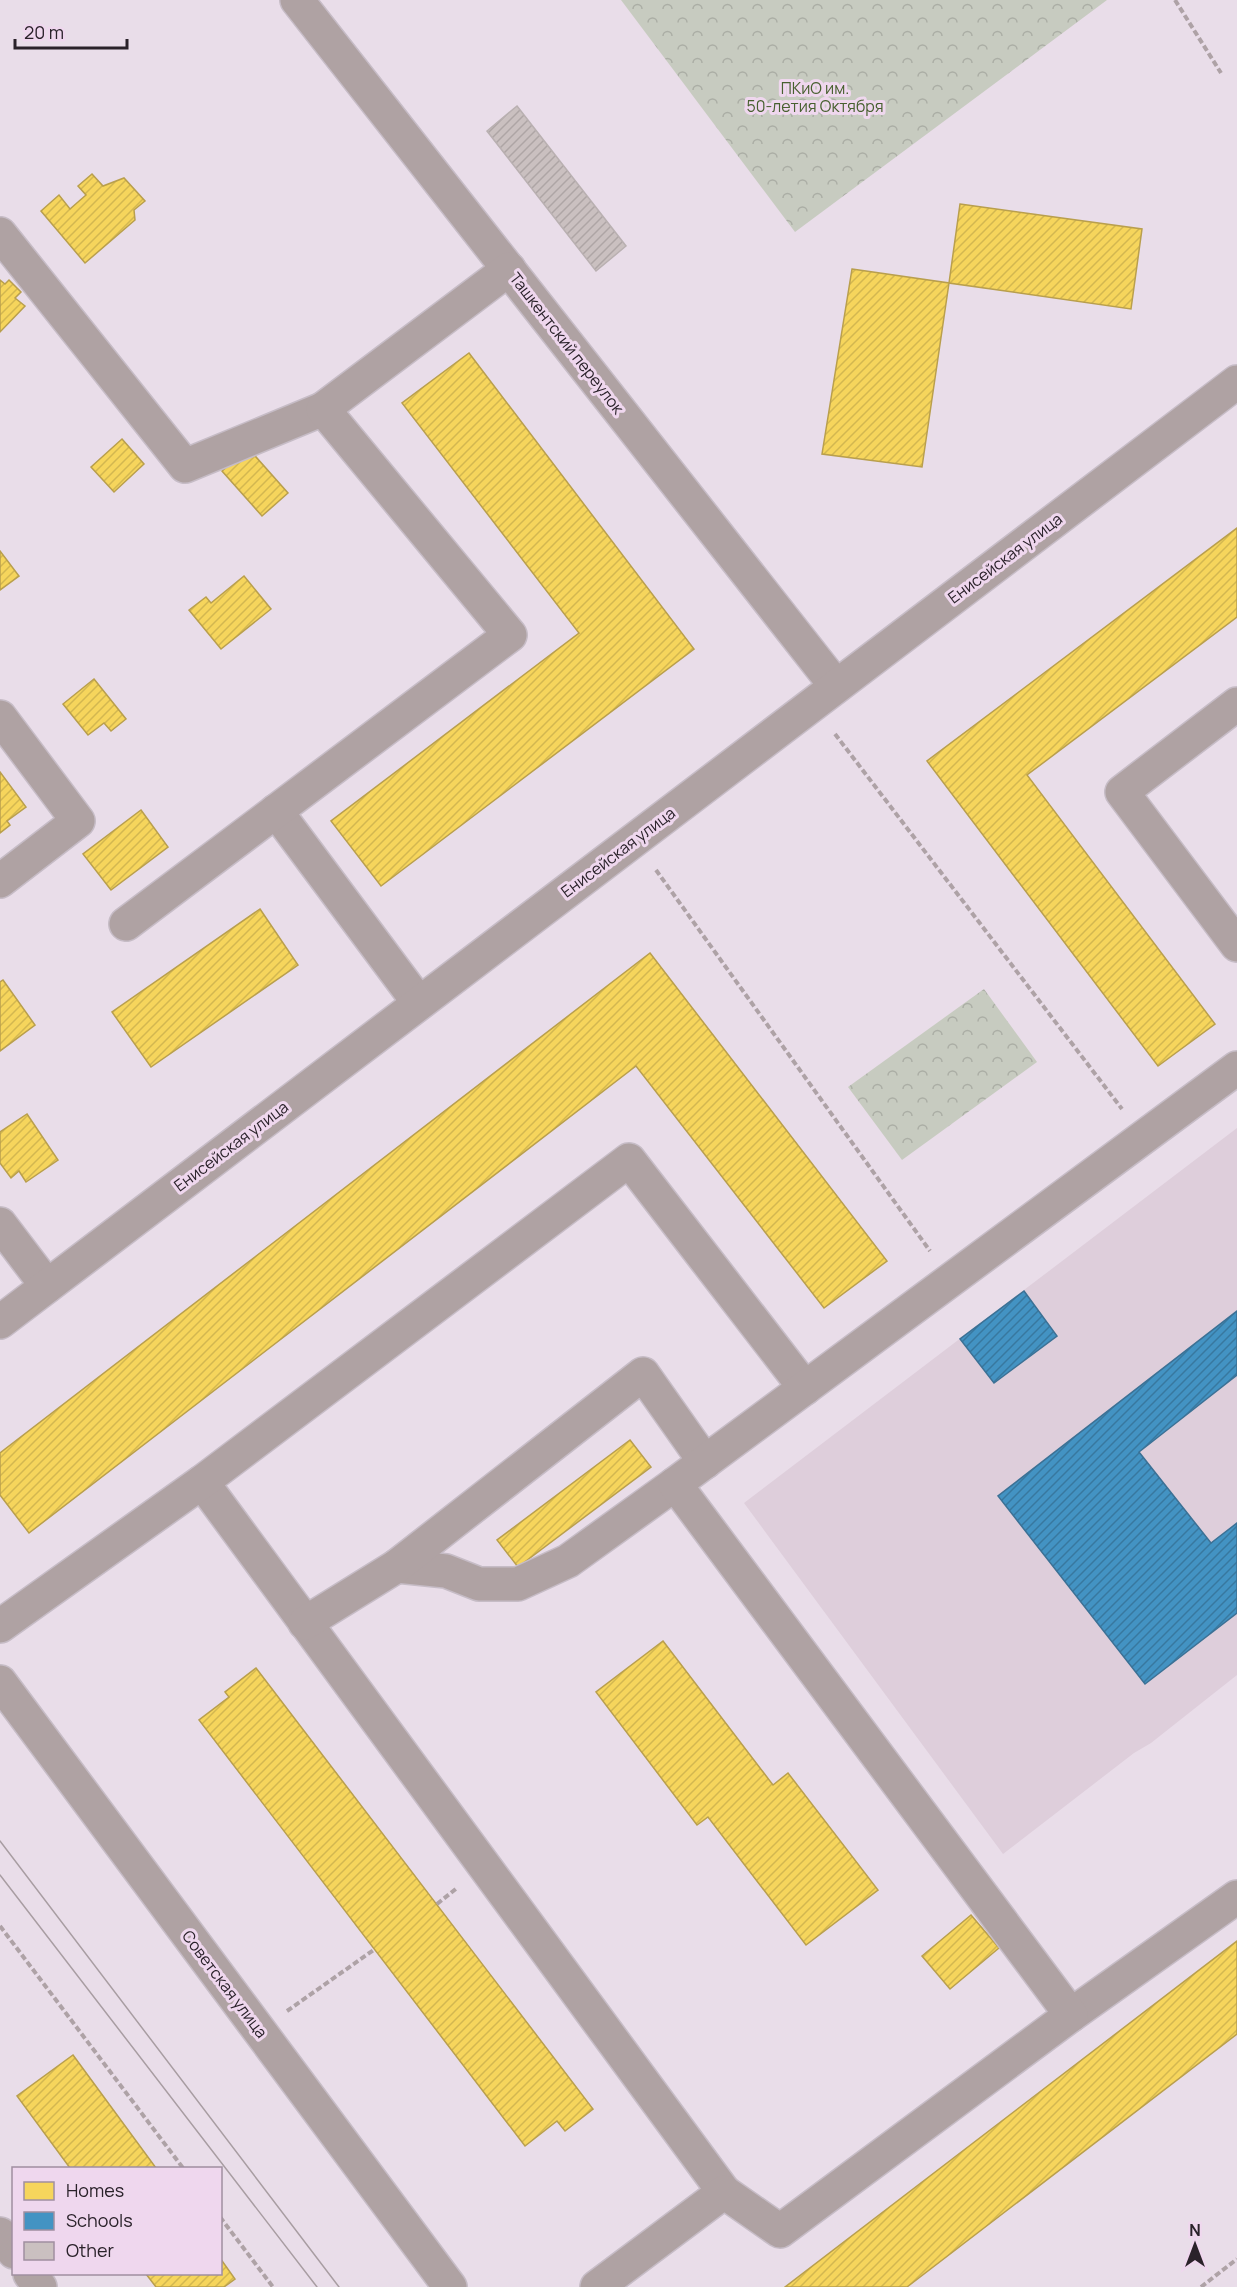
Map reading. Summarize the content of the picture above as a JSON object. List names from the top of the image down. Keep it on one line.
{"streets":{"street":["Ташкентский переулок","Енисейская улица","Советская улица"]},"crossings":[["Ташкентский переулок","Енисейская улица"]],"parks":["ПКиО им. 50-летия Октября"],"legend":["Homes","Schools","Other"],"scale_bar":"20 m","north":"top"}
